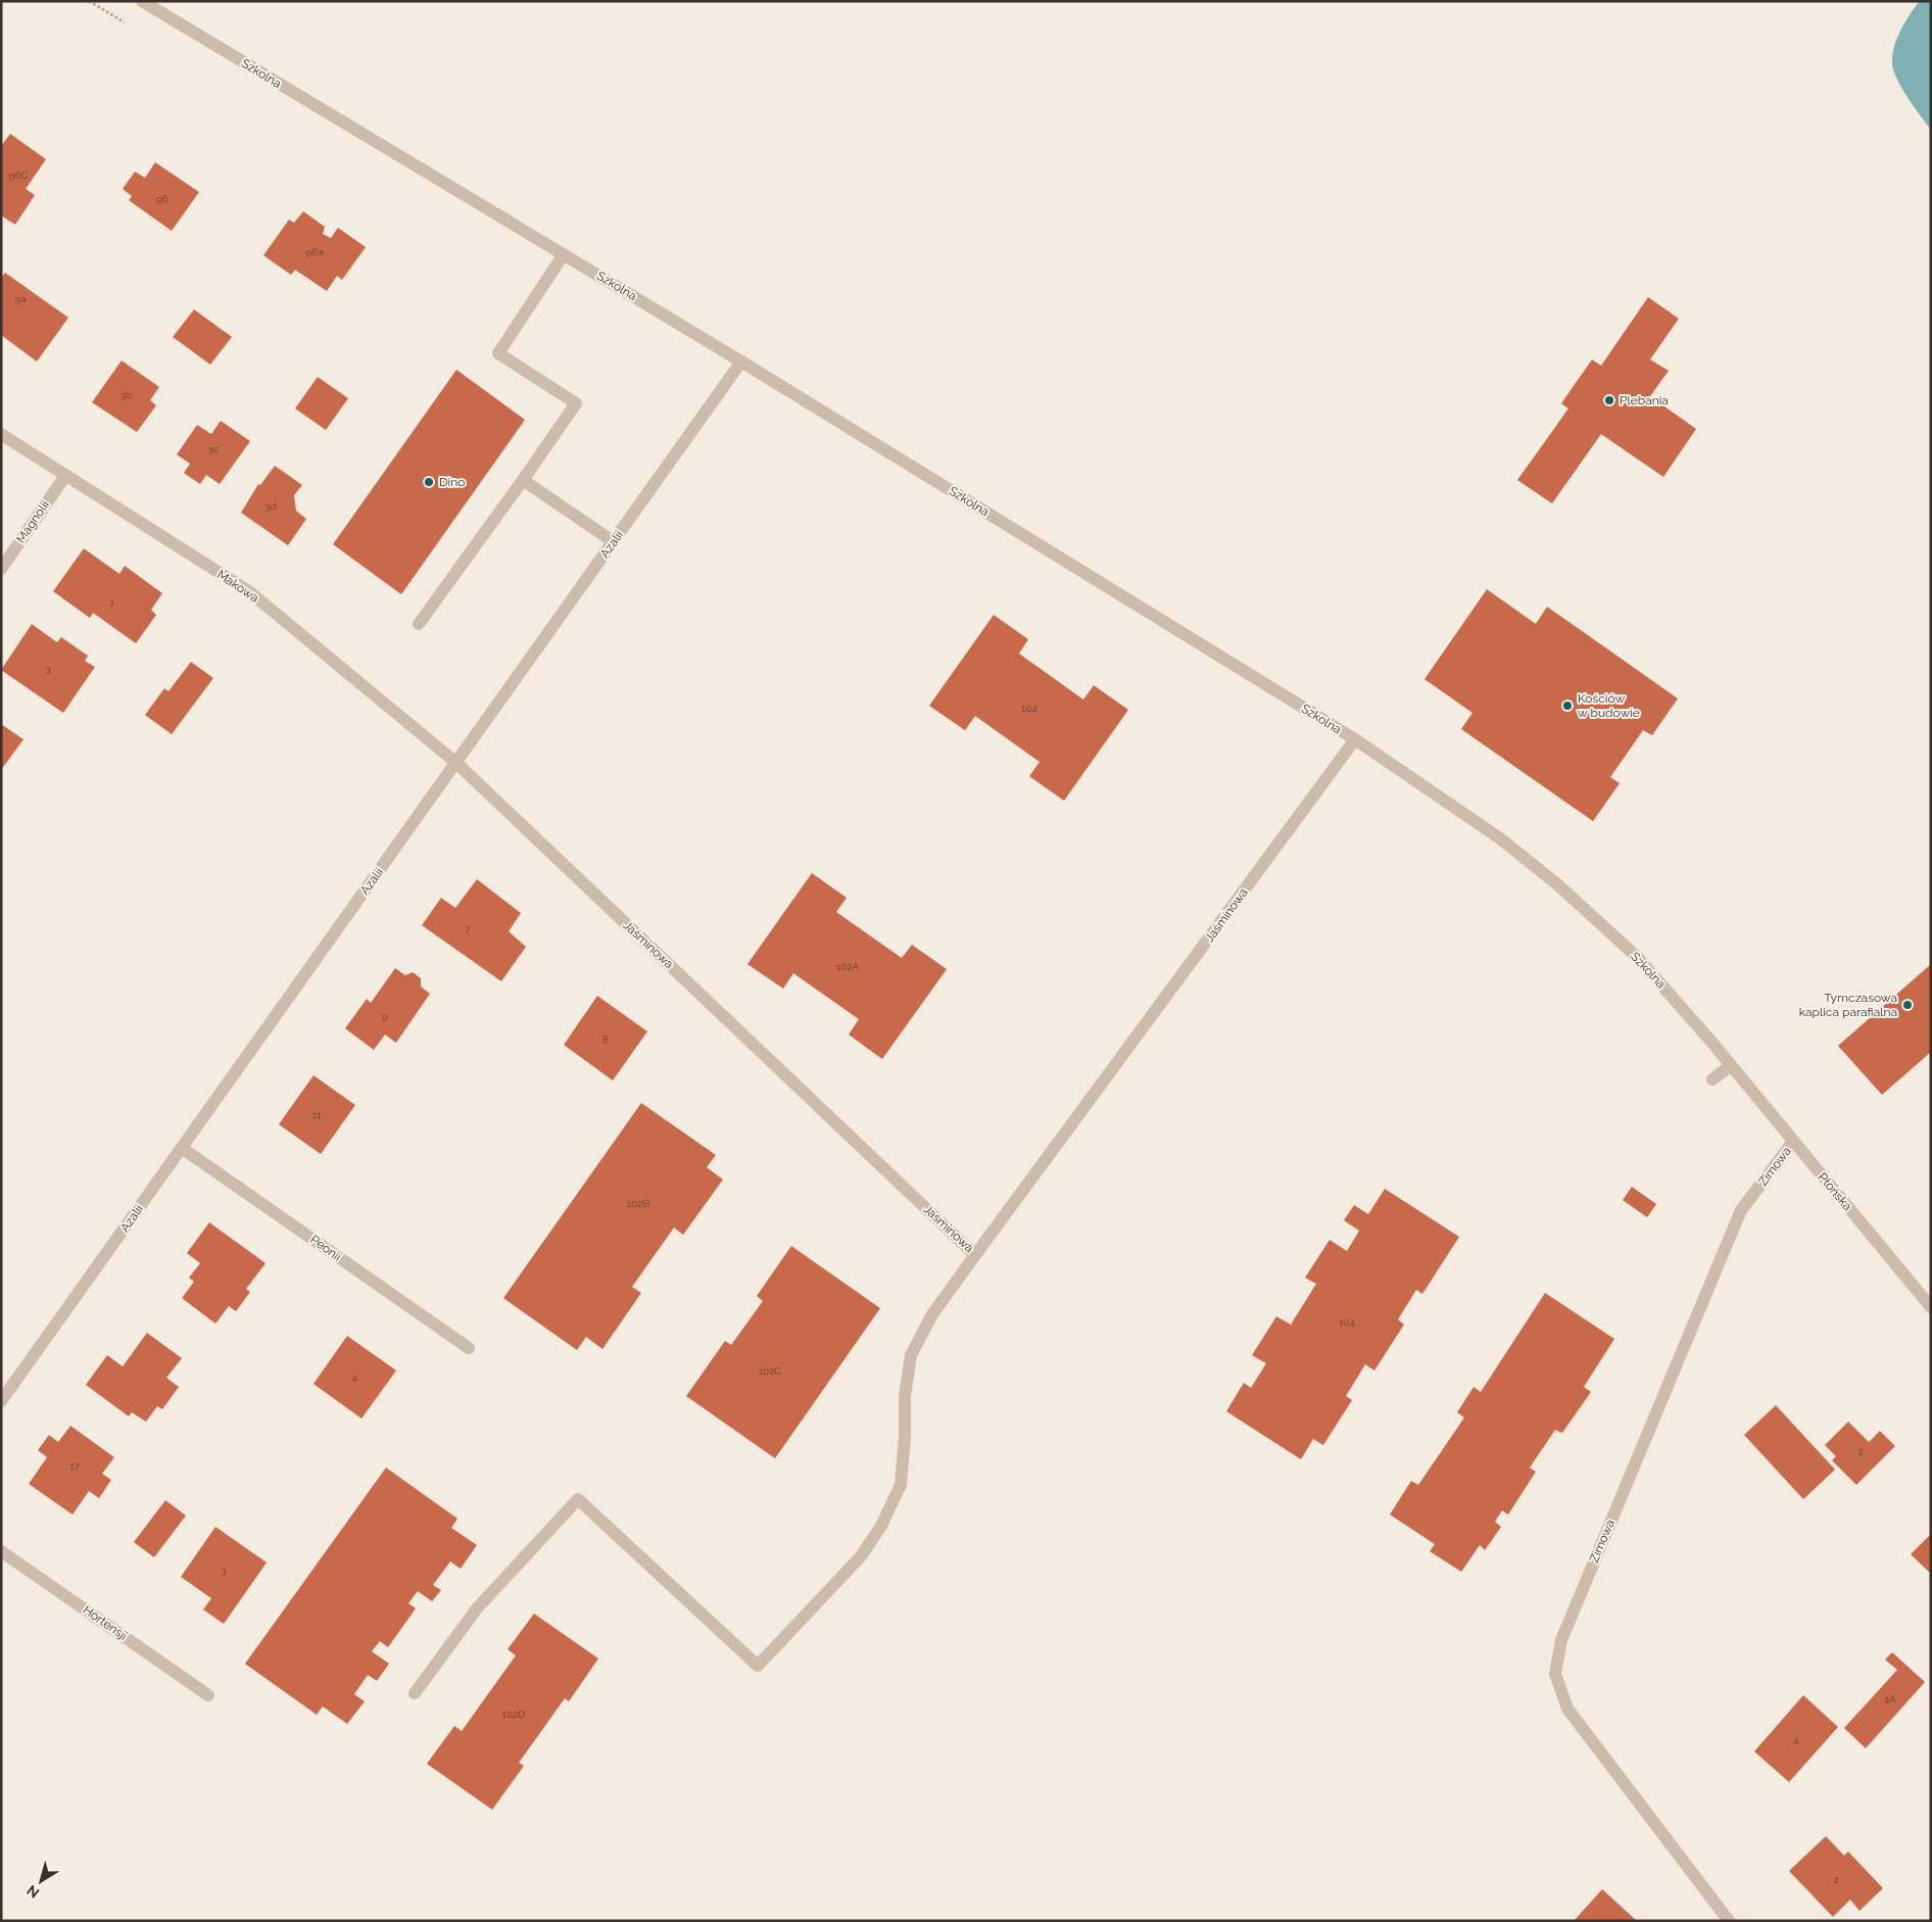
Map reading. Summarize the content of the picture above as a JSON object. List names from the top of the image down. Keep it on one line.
{"streets":{"street":["Szkolna","Magnolii","Azalii","Makowa","Jaśminowa","Zimowa","Płońska","Peonii","Hortensji"]},"crossings":[["Szkolna","Azalii"],["Szkolna","Jaśminowa"],["Szkolna","Płońska"],["Magnolii","Makowa"],["Azalii","Makowa"],["Azalii","Jaśminowa"],["Azalii","Peonii"],["Makowa","Jaśminowa"],["Zimowa","Płońska"]],"places":["Plebania","Dino","Kościów w budowie","Tymczasowa kaplica parafialna"],"house_numbers":["96C","96","96a","3a","3b","3c","3d","1","3","102","7","102A","9","8","11","102B","104","102C","4","2","17","3","4A","102D","4","2"],"north":"bottom left"}
